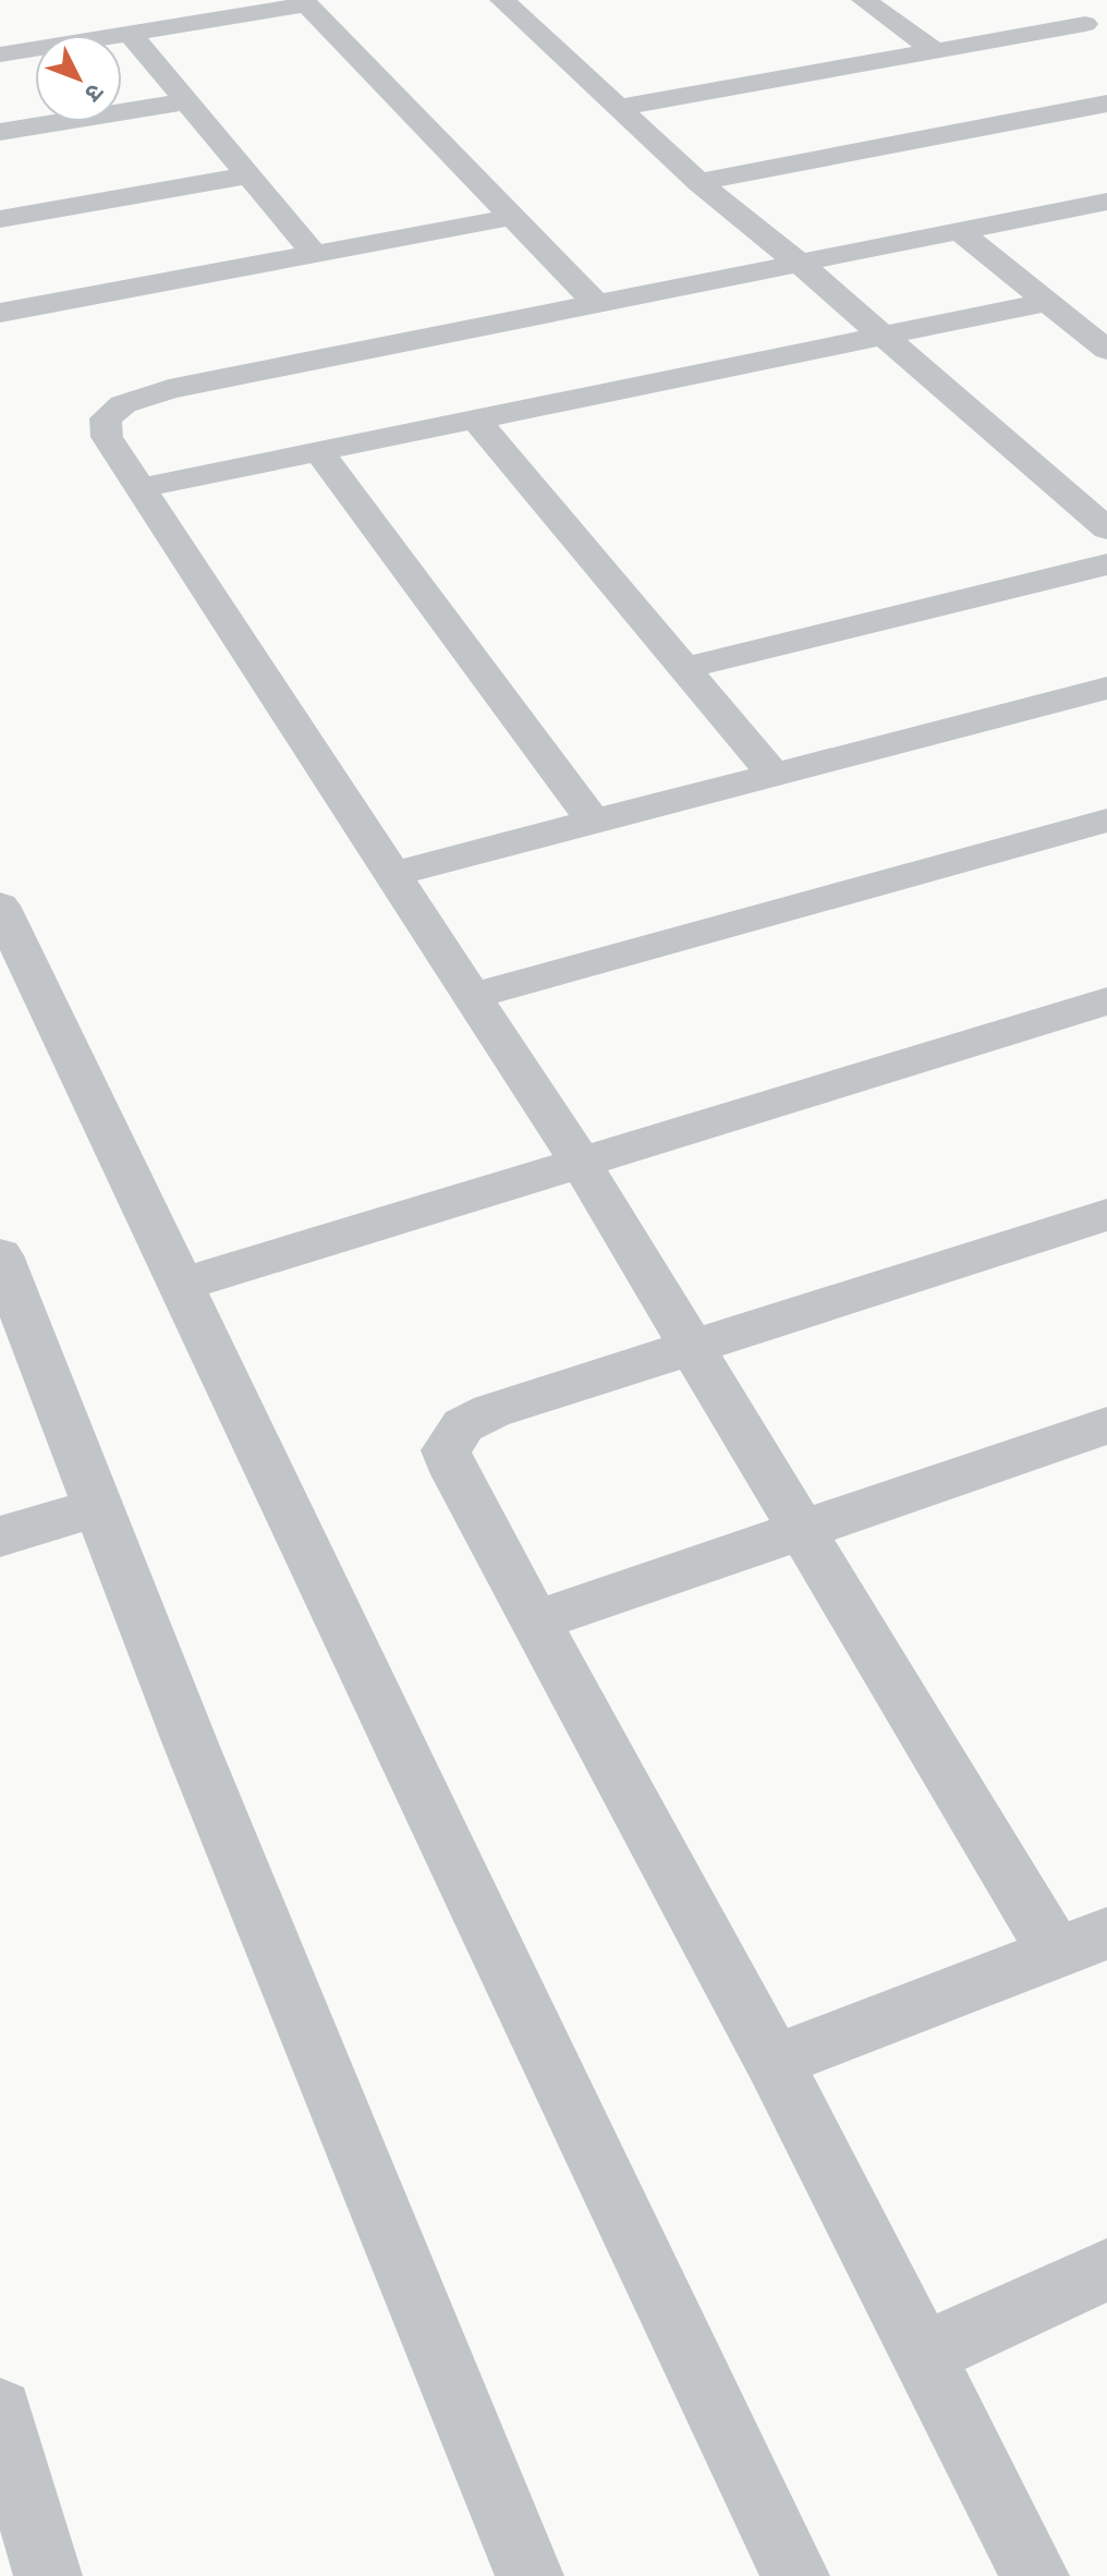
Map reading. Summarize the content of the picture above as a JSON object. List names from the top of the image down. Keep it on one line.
{"north":"bottom right"}
